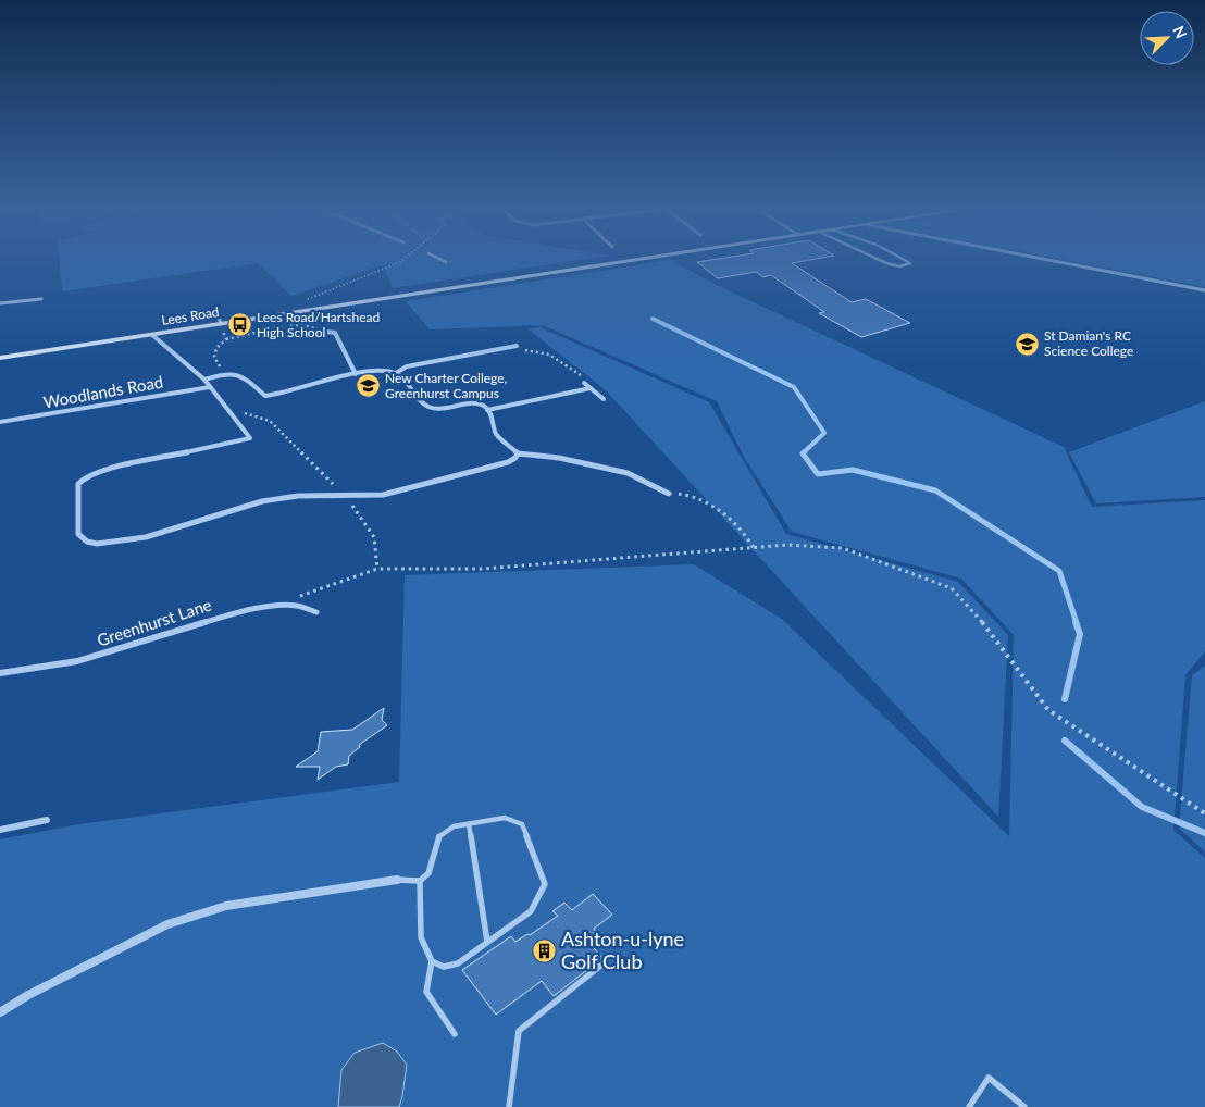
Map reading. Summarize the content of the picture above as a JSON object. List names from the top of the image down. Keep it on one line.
{"streets":{"main road":["Lees Road"],"street":["Woodlands Road","Greenhurst Lane"]},"places":{"bus stop":["Lees Road/Hartshead High School"],"school or university":["St Damian's RC Science College","New Charter College, Greenhurst Campus"],"building":["Ashton-u-lyne Golf Club"]},"north":"top right"}
